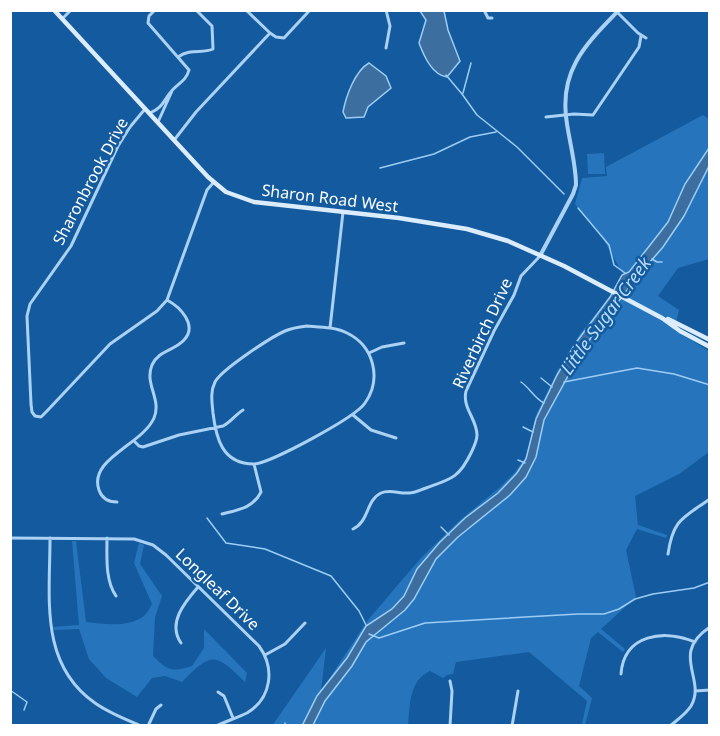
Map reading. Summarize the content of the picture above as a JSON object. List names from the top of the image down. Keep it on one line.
{"streets":{"main road":["Sharon Road West"],"street":["Sharonbrook Drive","Riverbirch Drive","Longleaf Drive"]},"crossings":[["Sharonbrook Drive","Sharon Road West"],["Sharon Road West","Riverbirch Drive"]],"water":["Little Sugar Creek"]}
